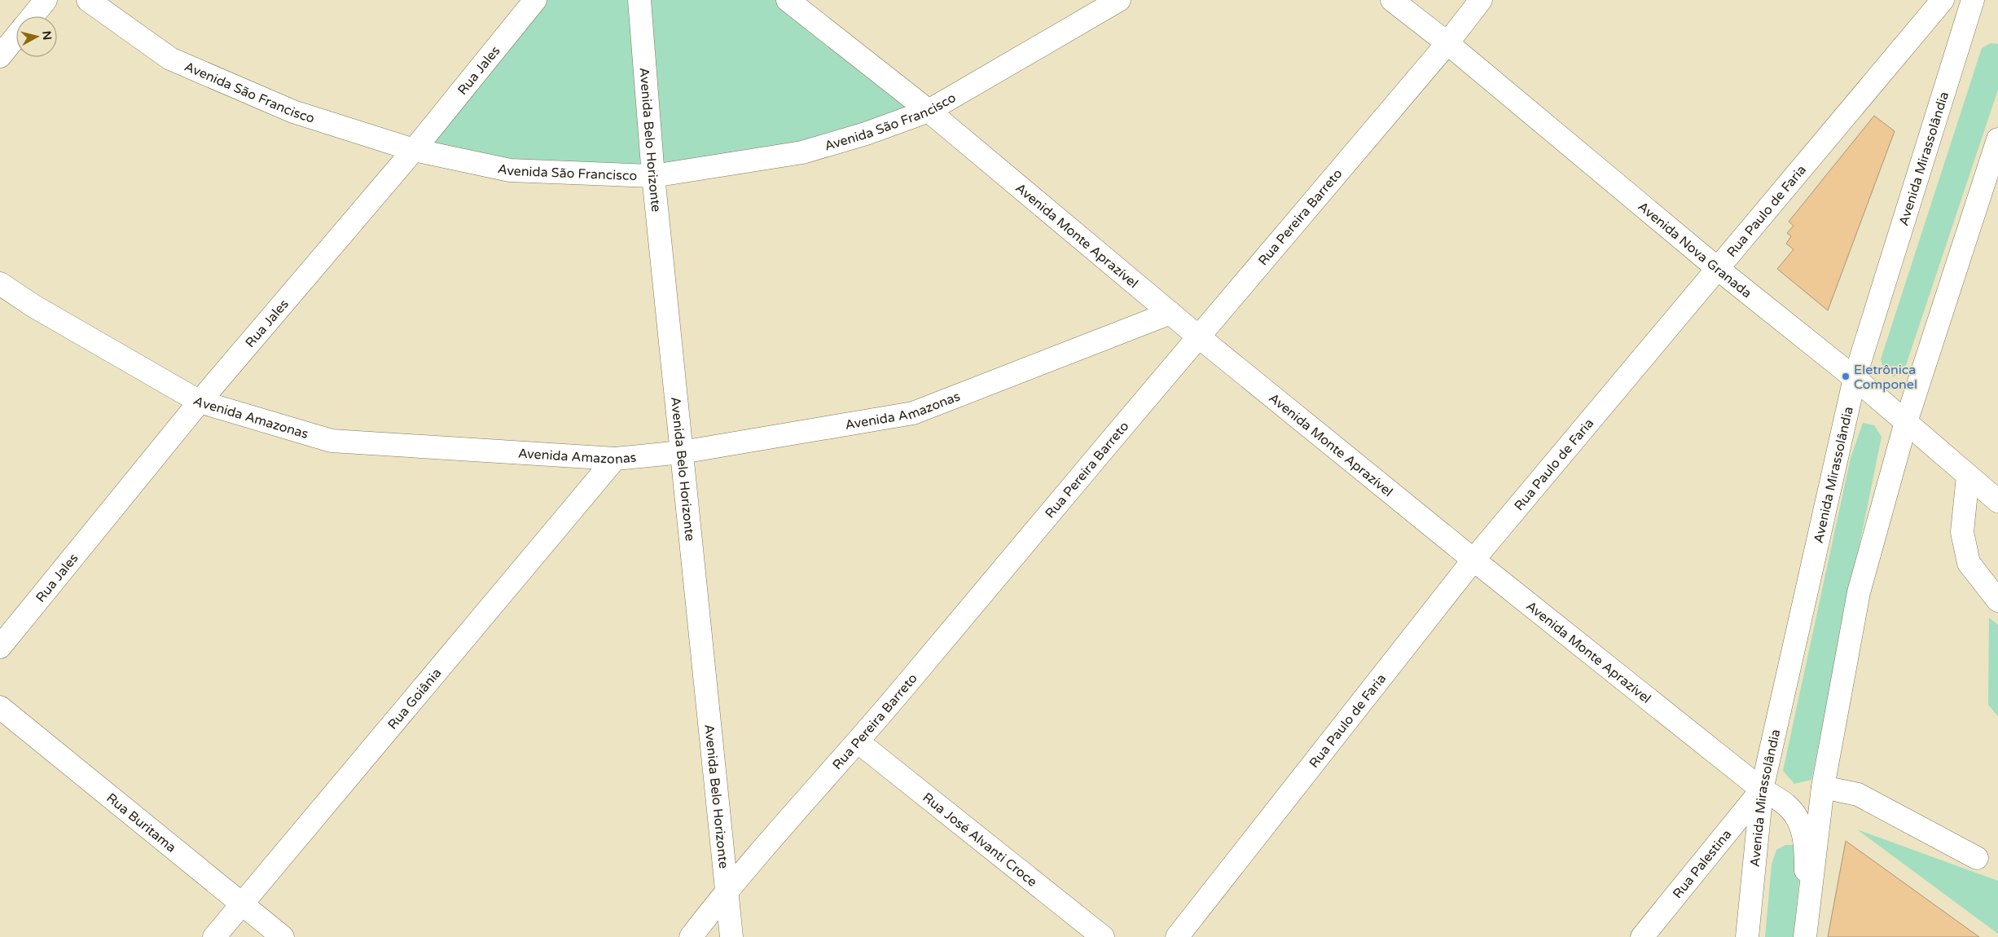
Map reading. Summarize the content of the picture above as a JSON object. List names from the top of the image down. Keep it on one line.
{"streets":{"street":["Rua Jales","Avenida São Francisco","Avenida Belo Horizonte","Avenida Mirassolândia","Rua Paulo de Faria","Rua Pereira Barreto","Avenida Monte Aprazível","Avenida Nova Granada","Avenida Amazonas","Rua Goiânia","Rua Buritama","Rua José Alvanti Croce","Rua Palestina"]},"crossings":[["Rua Jales","Avenida São Francisco"],["Rua Jales","Avenida Amazonas"],["Avenida São Francisco","Avenida Belo Horizonte"],["Avenida São Francisco","Avenida Monte Aprazível"],["Avenida Belo Horizonte","Rua Pereira Barreto"],["Avenida Belo Horizonte","Avenida Amazonas"],["Avenida Mirassolândia","Avenida Monte Aprazível"],["Avenida Mirassolândia","Avenida Nova Granada"],["Avenida Mirassolândia","Rua Palestina"],["Rua Paulo de Faria","Avenida Monte Aprazível"],["Rua Paulo de Faria","Avenida Nova Granada"],["Rua Pereira Barreto","Avenida Monte Aprazível"],["Rua Pereira Barreto","Avenida Nova Granada"],["Rua Pereira Barreto","Rua José Alvanti Croce"],["Avenida Monte Aprazível","Avenida Amazonas"],["Avenida Monte Aprazível","Rua Palestina"],["Avenida Amazonas","Rua Goiânia"],["Rua Goiânia","Rua Buritama"]],"places":["Eletrônica Componel"],"north":"right"}
